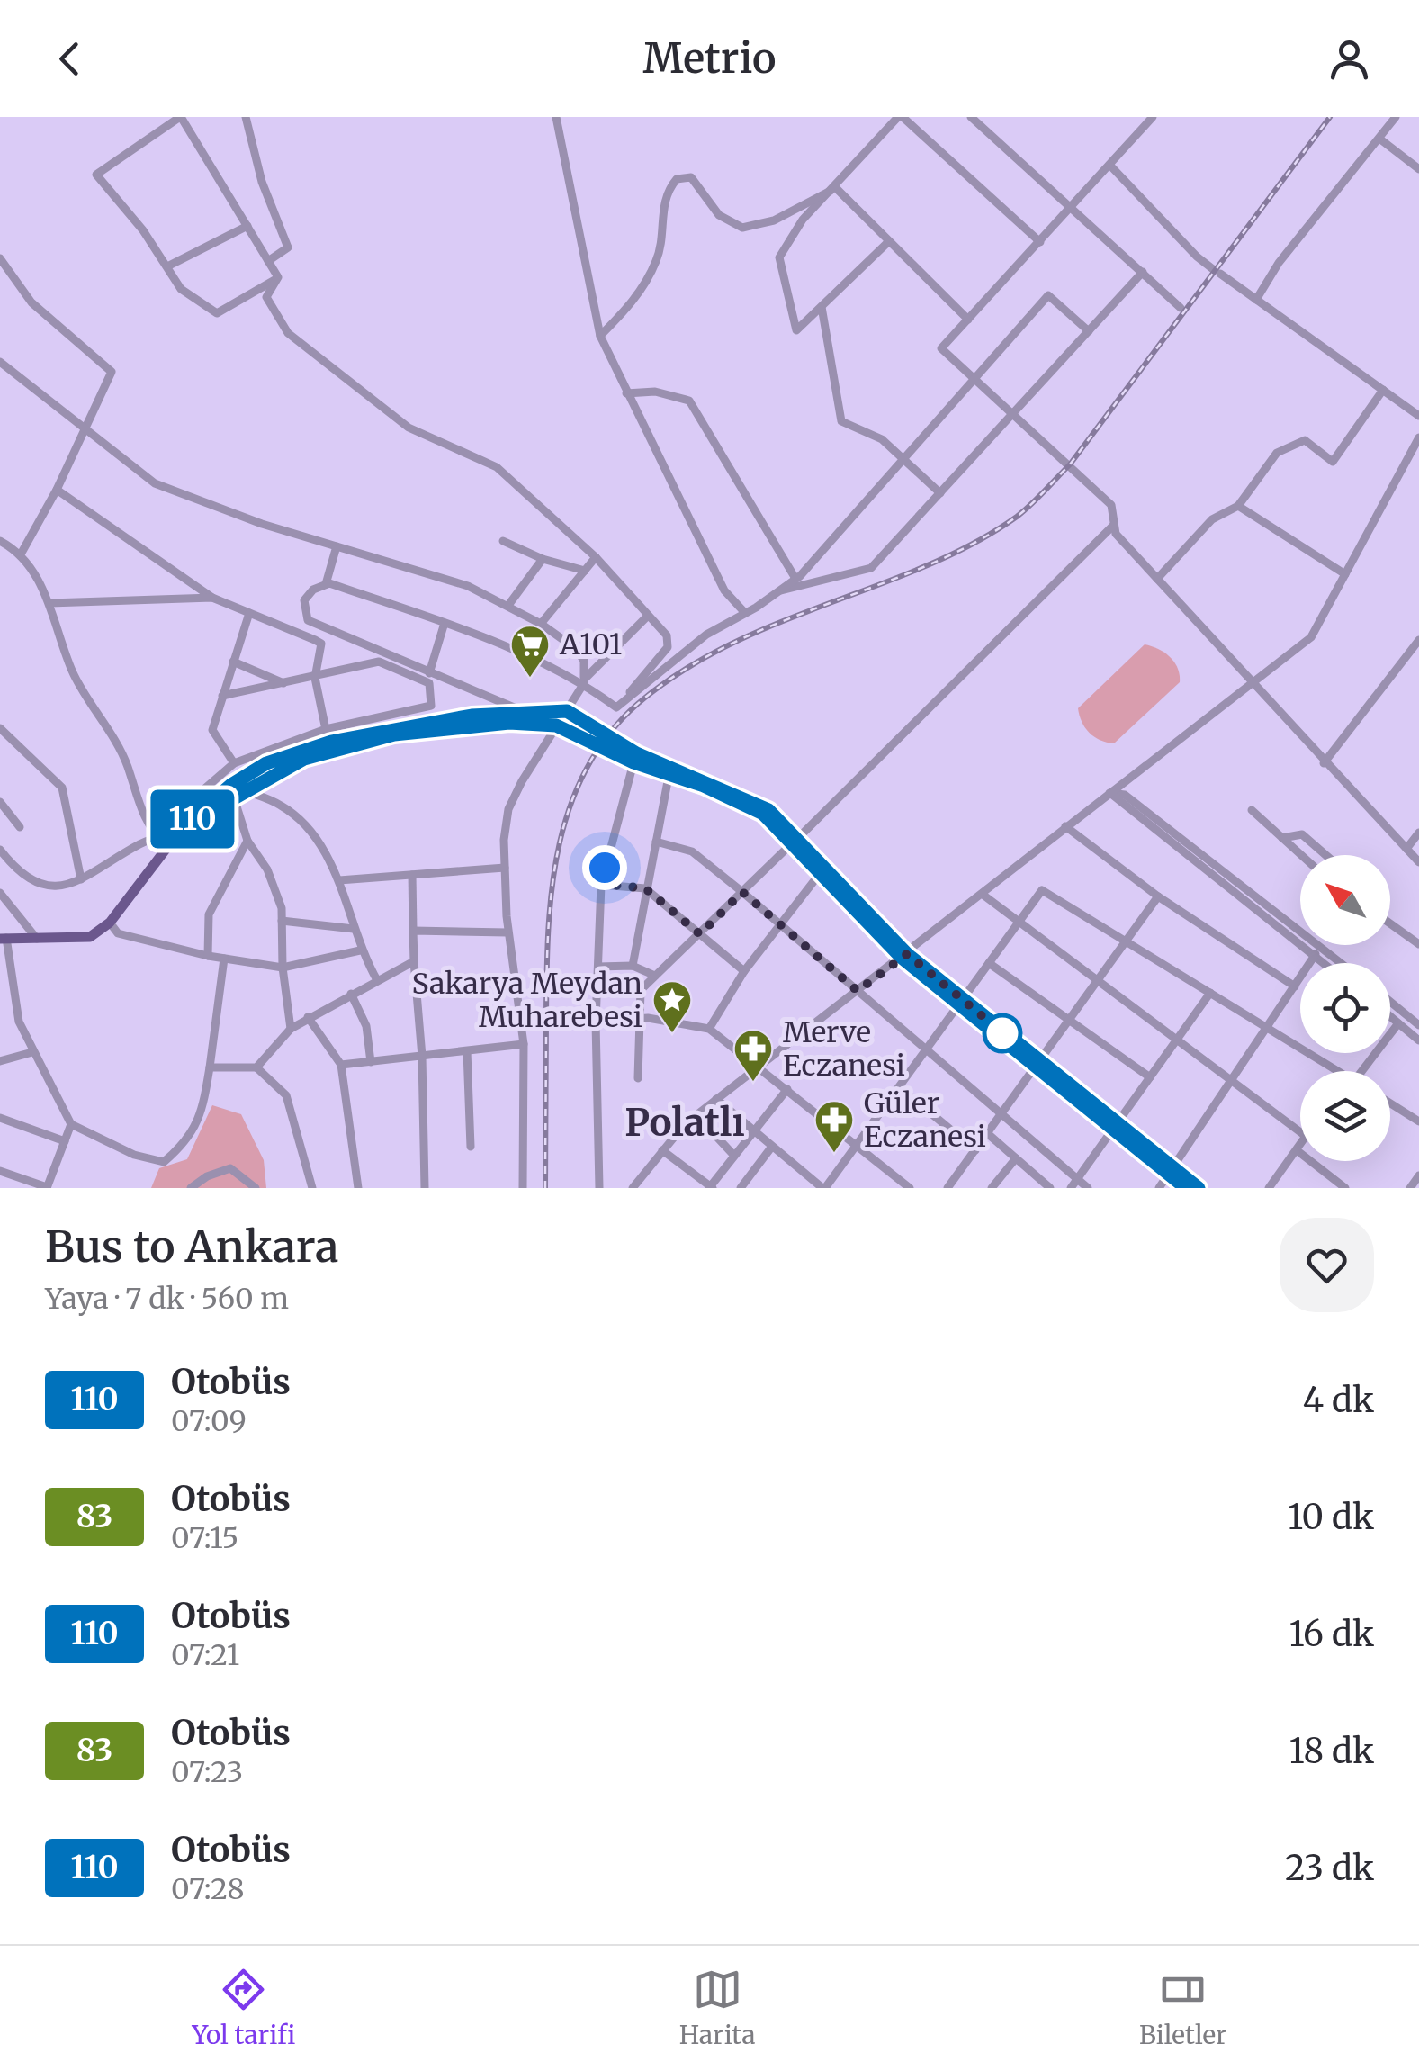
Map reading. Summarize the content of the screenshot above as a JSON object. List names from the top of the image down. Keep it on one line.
{"districts":["Polatlı"],"places":{"supermarket":["A101"],"place":["Sakarya Meydan Muharebesi"],"pharmacy":["Merve Eczanesi","Güler Eczanesi"]},"lines":["bus line 110"],"north":"top left","page":{"header":"Metrio","on_map":"110","heading":["Bus to Ankara","Yaya · 7 dk · 560 m"],"list":[{"mark":"110","name":"Otobüs","note":"07:09","value":"4 dk"},{"mark":"83","name":"Otobüs","note":"07:15","value":"10 dk"},{"mark":"110","name":"Otobüs","note":"07:21","value":"16 dk"},{"mark":"83","name":"Otobüs","note":"07:23","value":"18 dk"},{"mark":"110","name":"Otobüs","note":"07:28","value":"23 dk"}],"tabs":["Yol tarifi","Harita","Biletler"]}}
